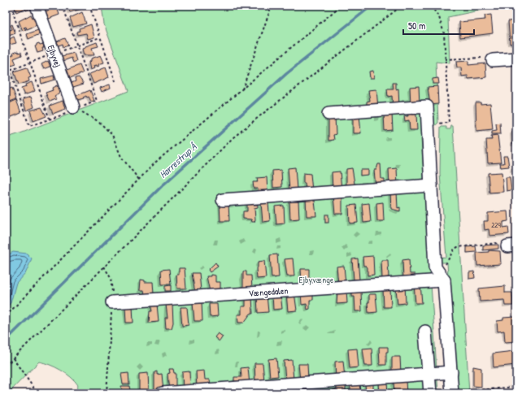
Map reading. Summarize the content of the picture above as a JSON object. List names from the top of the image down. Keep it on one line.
{"streets":{"street":["Ejbyvej","Vængedalen"]},"water":["Harrestrup Å"],"parks":["Ejbyvænge"],"house_numbers":["229"],"scale_bar":"50 m"}
